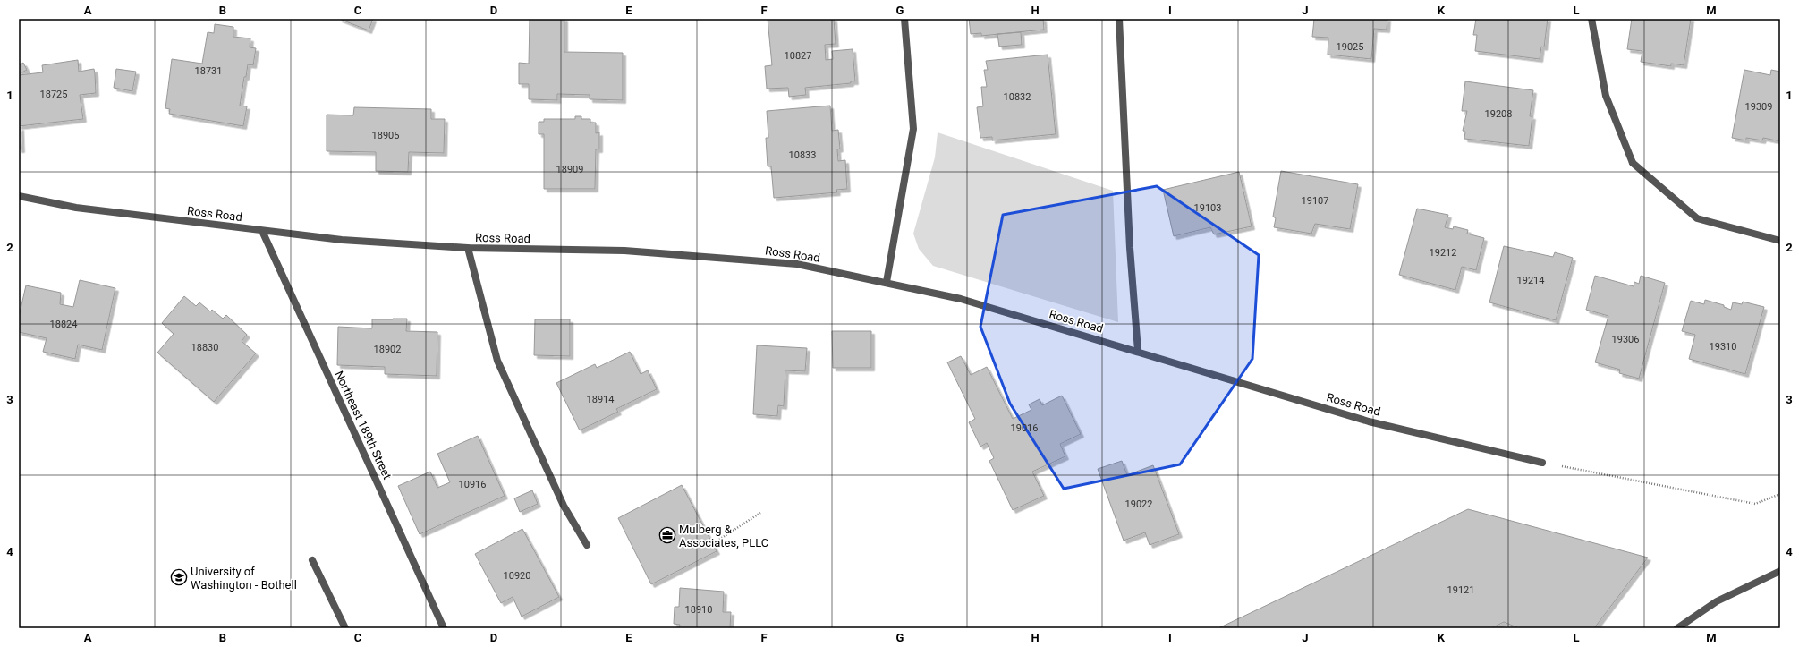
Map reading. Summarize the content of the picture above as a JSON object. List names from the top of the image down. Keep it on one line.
{"streets":{"street":["Ross Road","Northeast 189th Street"]},"crossings":[["Ross Road","Northeast 189th Street"]],"places":{"office":["Mulberg & Associates, PLLC"],"school or university":["University of Washington - Bothell"]},"house_numbers":["19025","10827","18731","18725","10832","19309","19208","18905","10833","18909","19107","19103","19212","19214","18824","19306","19310","18830","18902","18914","19016","10916","19022","10920","19121","18910"],"grid":{"columns":["A","B","C","D","E","F","G","H","I","J","K","L","M"],"rows":["1","2","3","4"]}}
